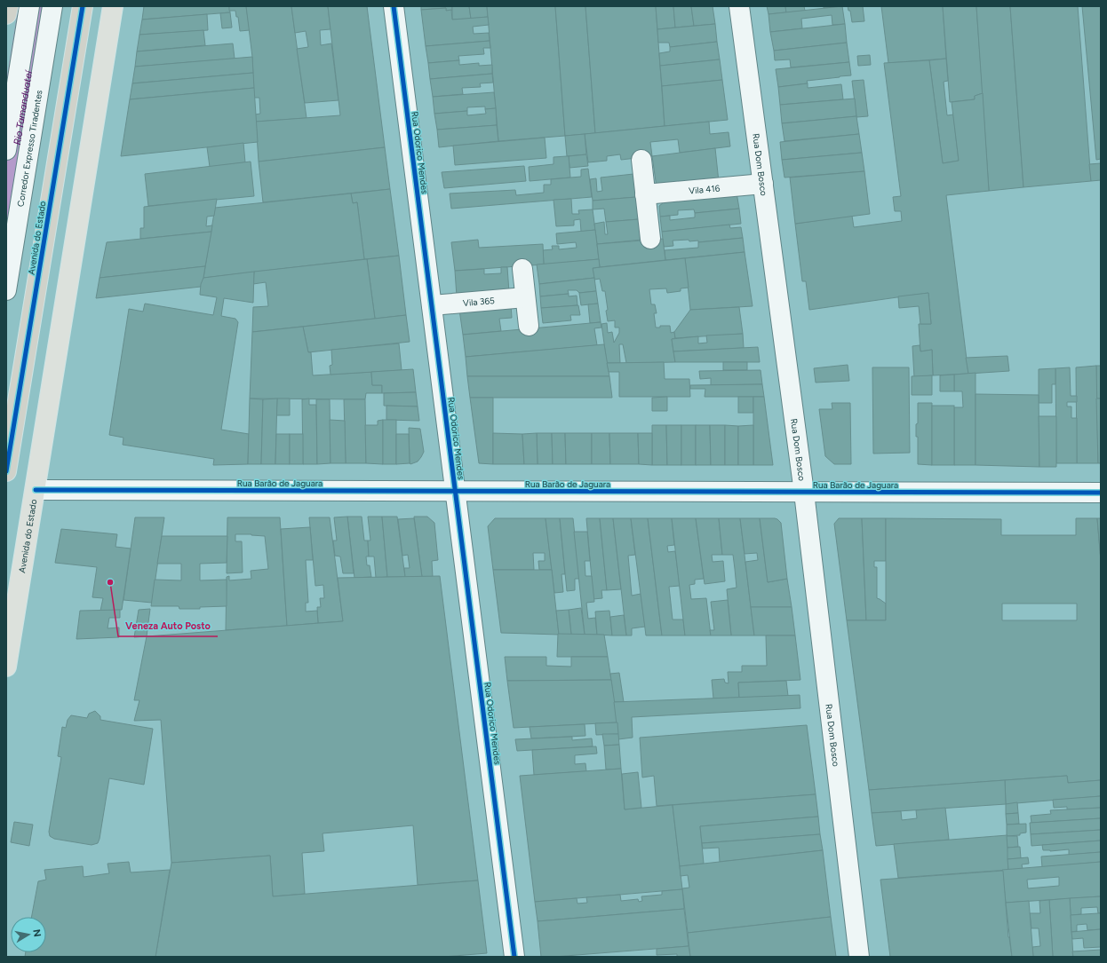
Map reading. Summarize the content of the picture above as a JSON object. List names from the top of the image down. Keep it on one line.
{"streets":{"highway":["Avenida do Estado"],"street":["Corredor Expresso Tiradentes","Rua Odorico Mendes","Rua Dom Bosco","Vila 416","Vila 365","Rua Barão de Jaguara"]},"crossings":[["Rua Odorico Mendes","Vila 365"],["Rua Odorico Mendes","Rua Barão de Jaguara"],["Rua Dom Bosco","Vila 416"],["Rua Dom Bosco","Rua Barão de Jaguara"],["Avenida do Estado","Rua Barão de Jaguara"]],"water":["Rio Tamanduateí"],"places":["Veneza Auto Posto"],"north":"right"}
